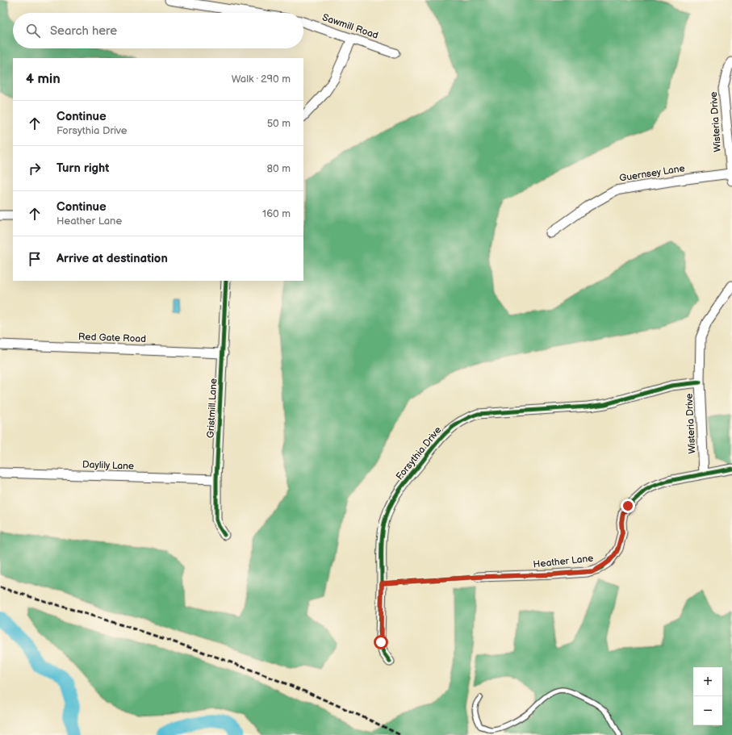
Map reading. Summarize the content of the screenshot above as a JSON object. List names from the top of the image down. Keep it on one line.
{"streets":{"street":["Sawmill Road","Wisteria Drive","Guernsey Lane","Red Gate Road","Gristmill Lane","Forsythia Drive","Daylily Lane","Heather Lane"]},"crossings":[["Wisteria Drive","Guernsey Lane"],["Wisteria Drive","Forsythia Drive"],["Wisteria Drive","Heather Lane"],["Red Gate Road","Gristmill Lane"],["Gristmill Lane","Daylily Lane"]],"page":{"search":"Search here","heading":["4 min","Walk · 290 m"],"list":[["Continue","Forsythia Drive","50 m"],["Turn right","80 m"],["Continue","Heather Lane","160 m"],"Arrive at destination"],"map_buttons":["+","−"]}}
